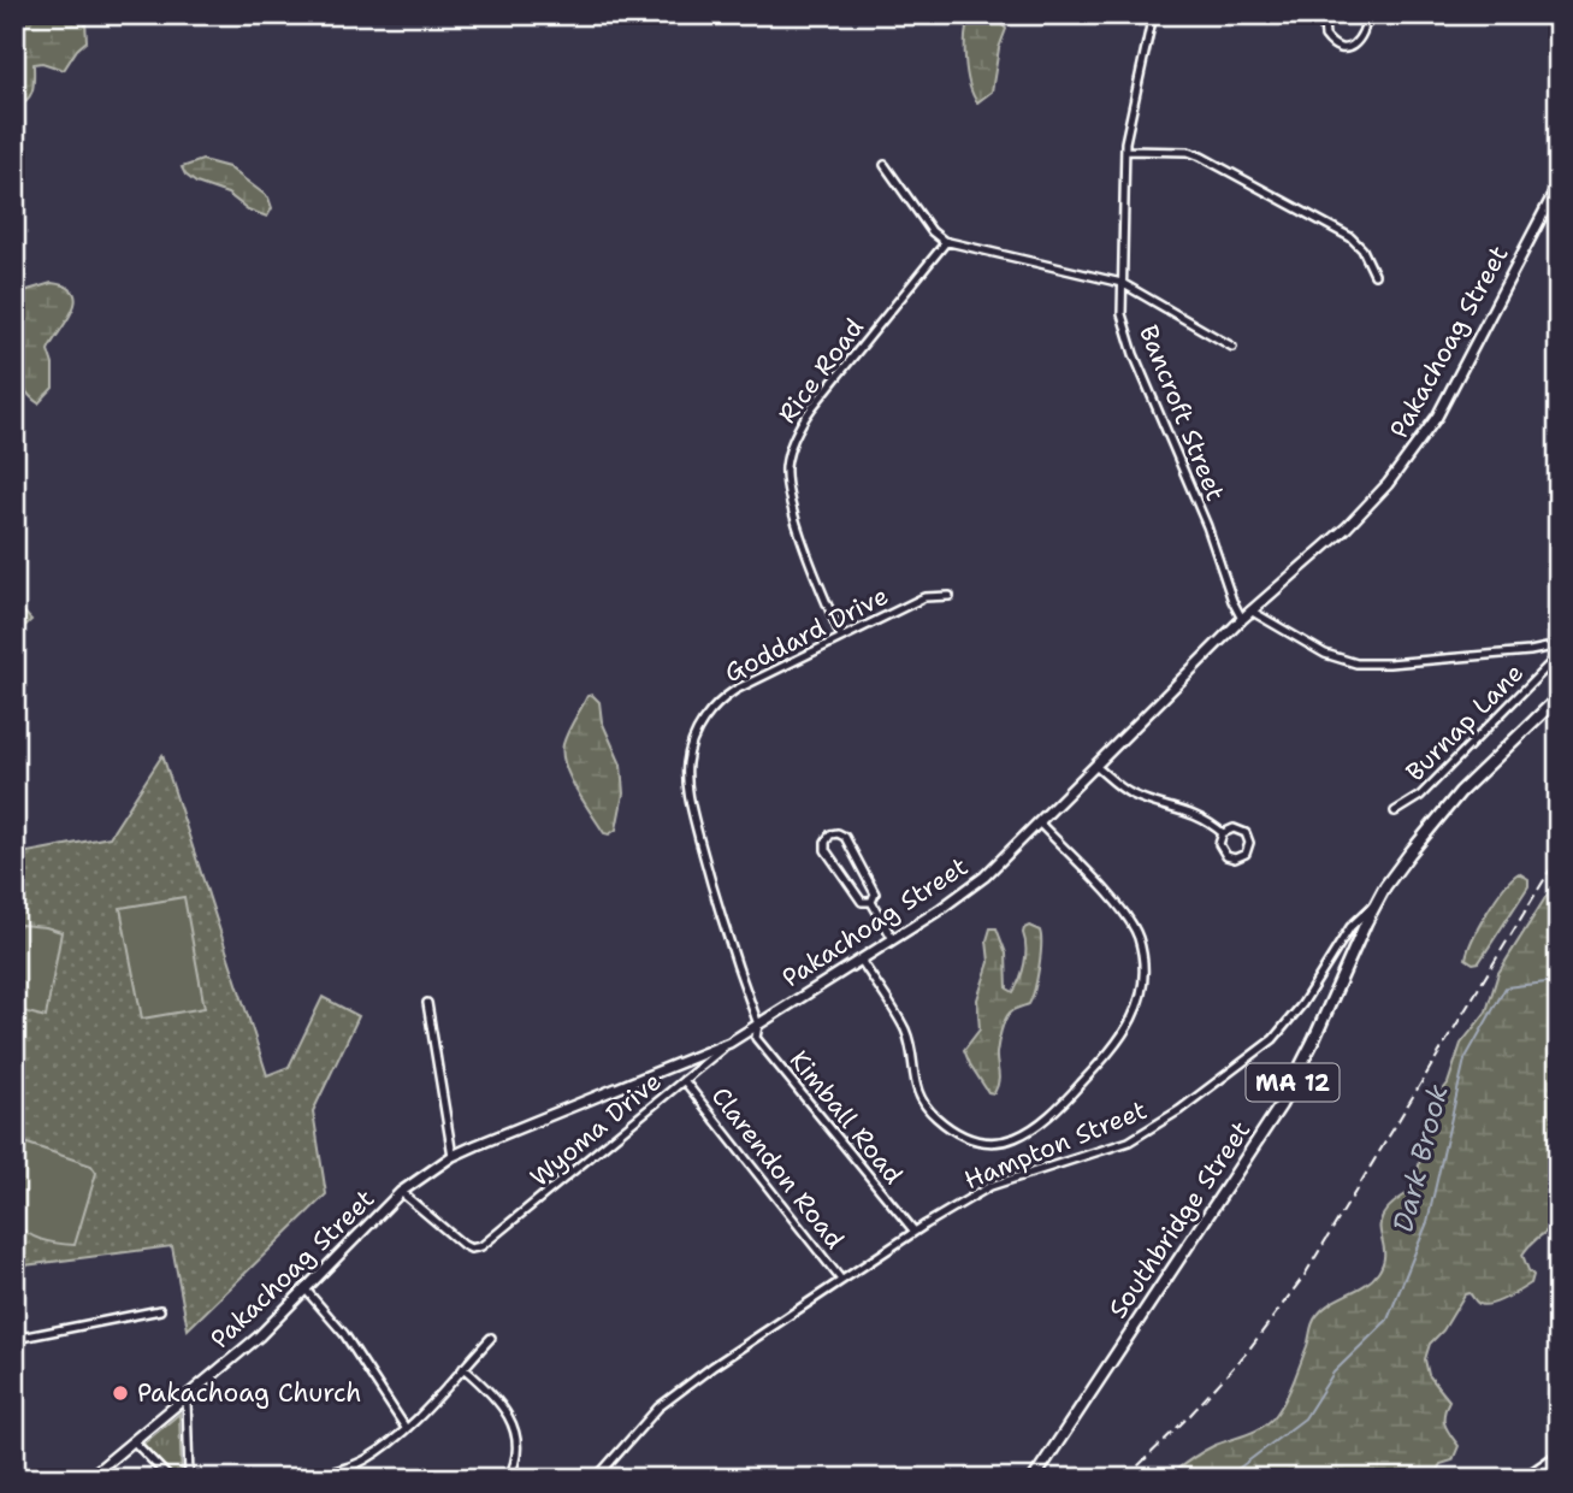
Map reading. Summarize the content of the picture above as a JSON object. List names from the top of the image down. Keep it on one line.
{"streets":{"main road":["MA 12","Southbridge Street"],"street":["Pakachoag Street","Rice Road","Bancroft Street","Goddard Drive","Burnap Lane","Kimball Road","Wyoma Drive","Hampton Street","Clarendon Road"]},"crossings":[["Pakachoag Street","Bancroft Street"],["Pakachoag Street","Goddard Drive"],["Pakachoag Street","Kimball Road"],["Pakachoag Street","Wyoma Drive"],["Rice Road","Goddard Drive"],["Goddard Drive","Kimball Road"],["Kimball Road","Hampton Street"],["Wyoma Drive","Clarendon Road"],["Hampton Street","Clarendon Road"],["Hampton Street","Southbridge Street"]],"water":["Dark Brook"],"places":["Pakachoag Church"]}
